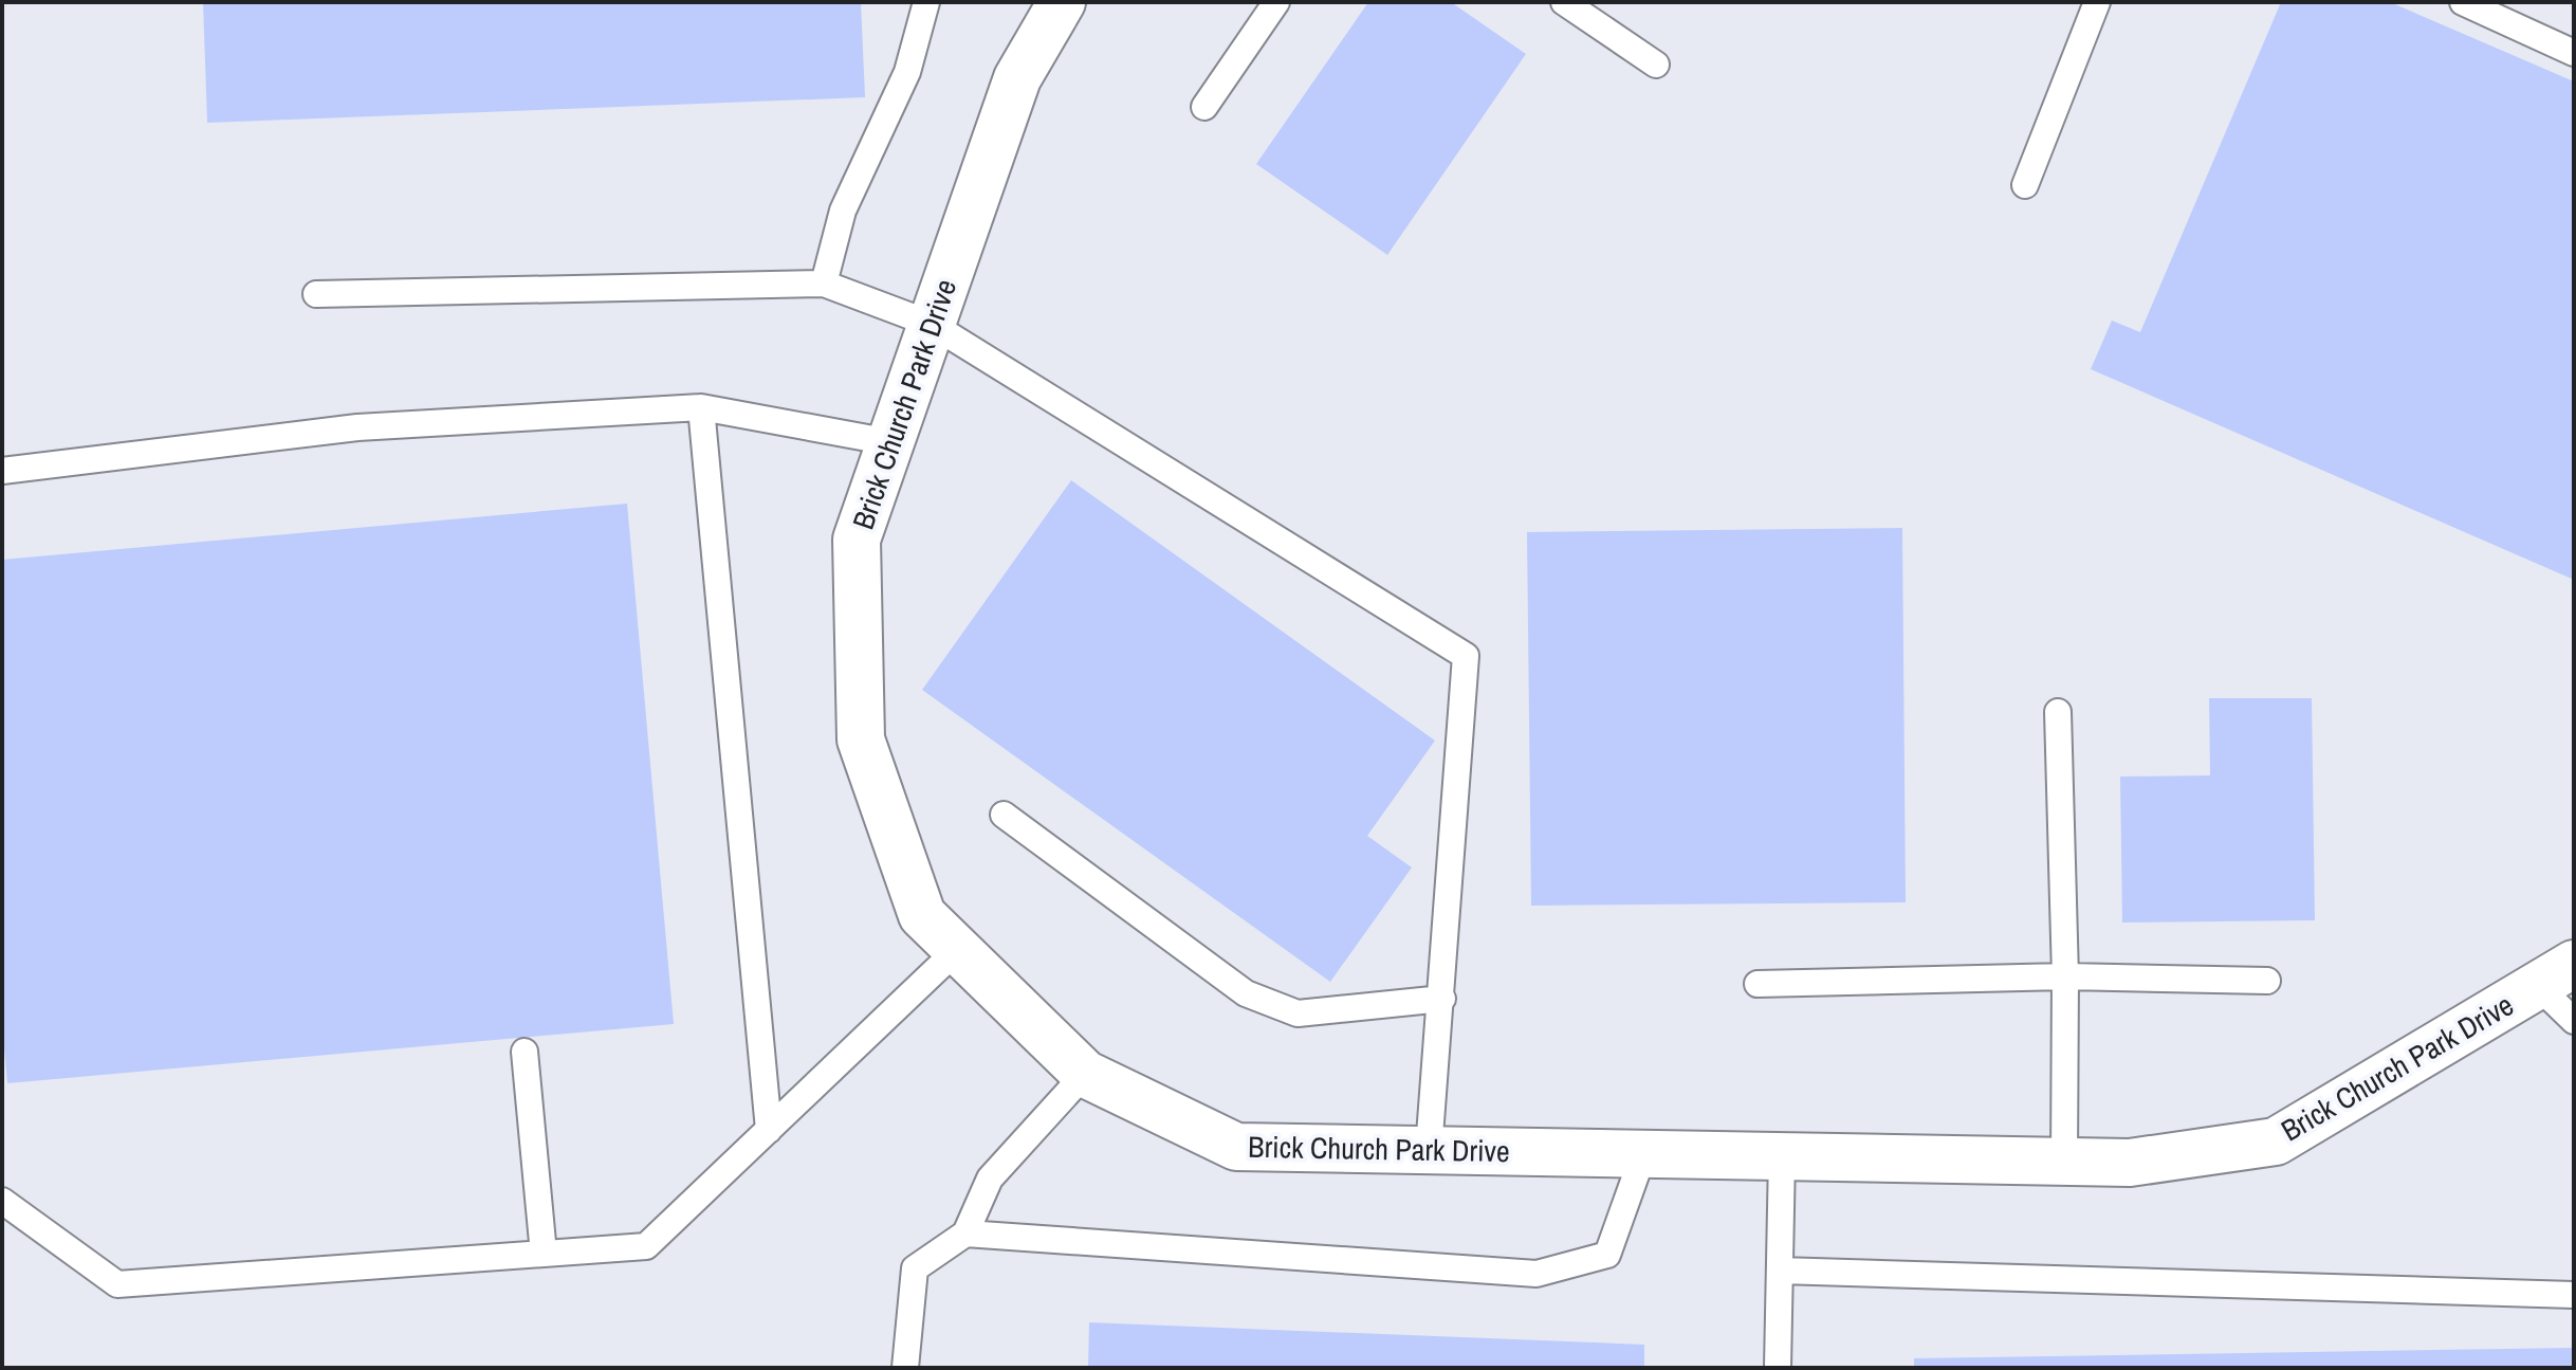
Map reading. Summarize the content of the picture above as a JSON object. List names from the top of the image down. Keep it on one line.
{"streets":{"street":["Brick Church Park Drive"]}}
